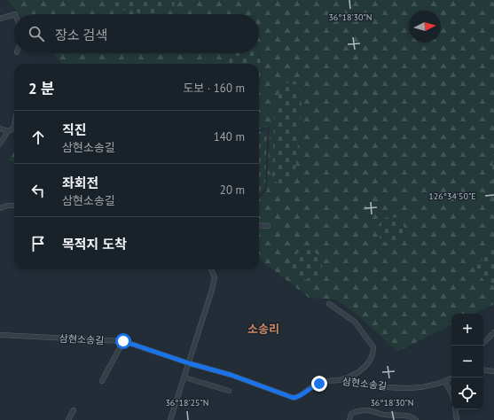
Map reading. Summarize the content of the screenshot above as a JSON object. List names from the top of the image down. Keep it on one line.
{"streets":{"lane":["삼현소송길"]},"districts":["소송리"],"north":"right","page":{"search":"장소 검색","heading":["2 분","도보 · 160 m"],"list":[["직진","삼현소송길","140 m"],["좌회전","삼현소송길","20 m"],"목적지 도착"],"map_buttons":["+","−"]},"coordinates":["36°18'30\"N","126°34'50\"E","36°18'25\"N"]}
